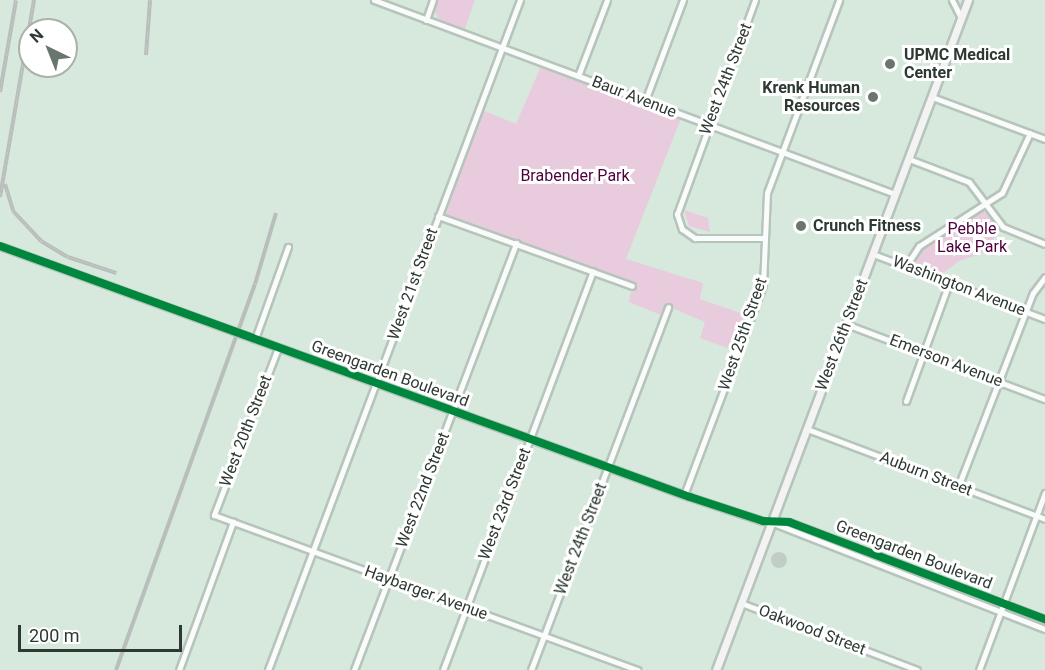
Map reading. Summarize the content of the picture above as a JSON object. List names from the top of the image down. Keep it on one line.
{"streets":{"main road":["West 26th Street"],"street":["West 24th Street","Baur Avenue","West 21st Street","Washington Avenue","West 25th Street","Emerson Avenue","Greengarden Boulevard","West 20th Street","Auburn Street","West 22nd Street","West 23rd Street","Haybarger Avenue","Oakwood Street"]},"crossings":[["West 24th Street","Baur Avenue"],["West 24th Street","West 25th Street"],["West 24th Street","Greengarden Boulevard"],["West 24th Street","Haybarger Avenue"],["Baur Avenue","West 21st Street"],["Baur Avenue","West 25th Street"],["Baur Avenue","West 26th Street"],["West 21st Street","Greengarden Boulevard"],["West 21st Street","Haybarger Avenue"],["Washington Avenue","West 26th Street"],["West 25th Street","Greengarden Boulevard"],["West 26th Street","Emerson Avenue"],["West 26th Street","Greengarden Boulevard"],["West 26th Street","Auburn Street"],["West 26th Street","Oakwood Street"],["Greengarden Boulevard","West 20th Street"],["Greengarden Boulevard","West 22nd Street"],["Greengarden Boulevard","West 23rd Street"],["West 20th Street","Haybarger Avenue"],["West 22nd Street","Haybarger Avenue"],["West 23rd Street","Haybarger Avenue"]],"parks":["Brabender Park","Pebble Lake Park"],"places":["UPMC Medical Center","Krenk Human Resources","Crunch Fitness"],"scale_bar":"200 m","north":"top left"}
